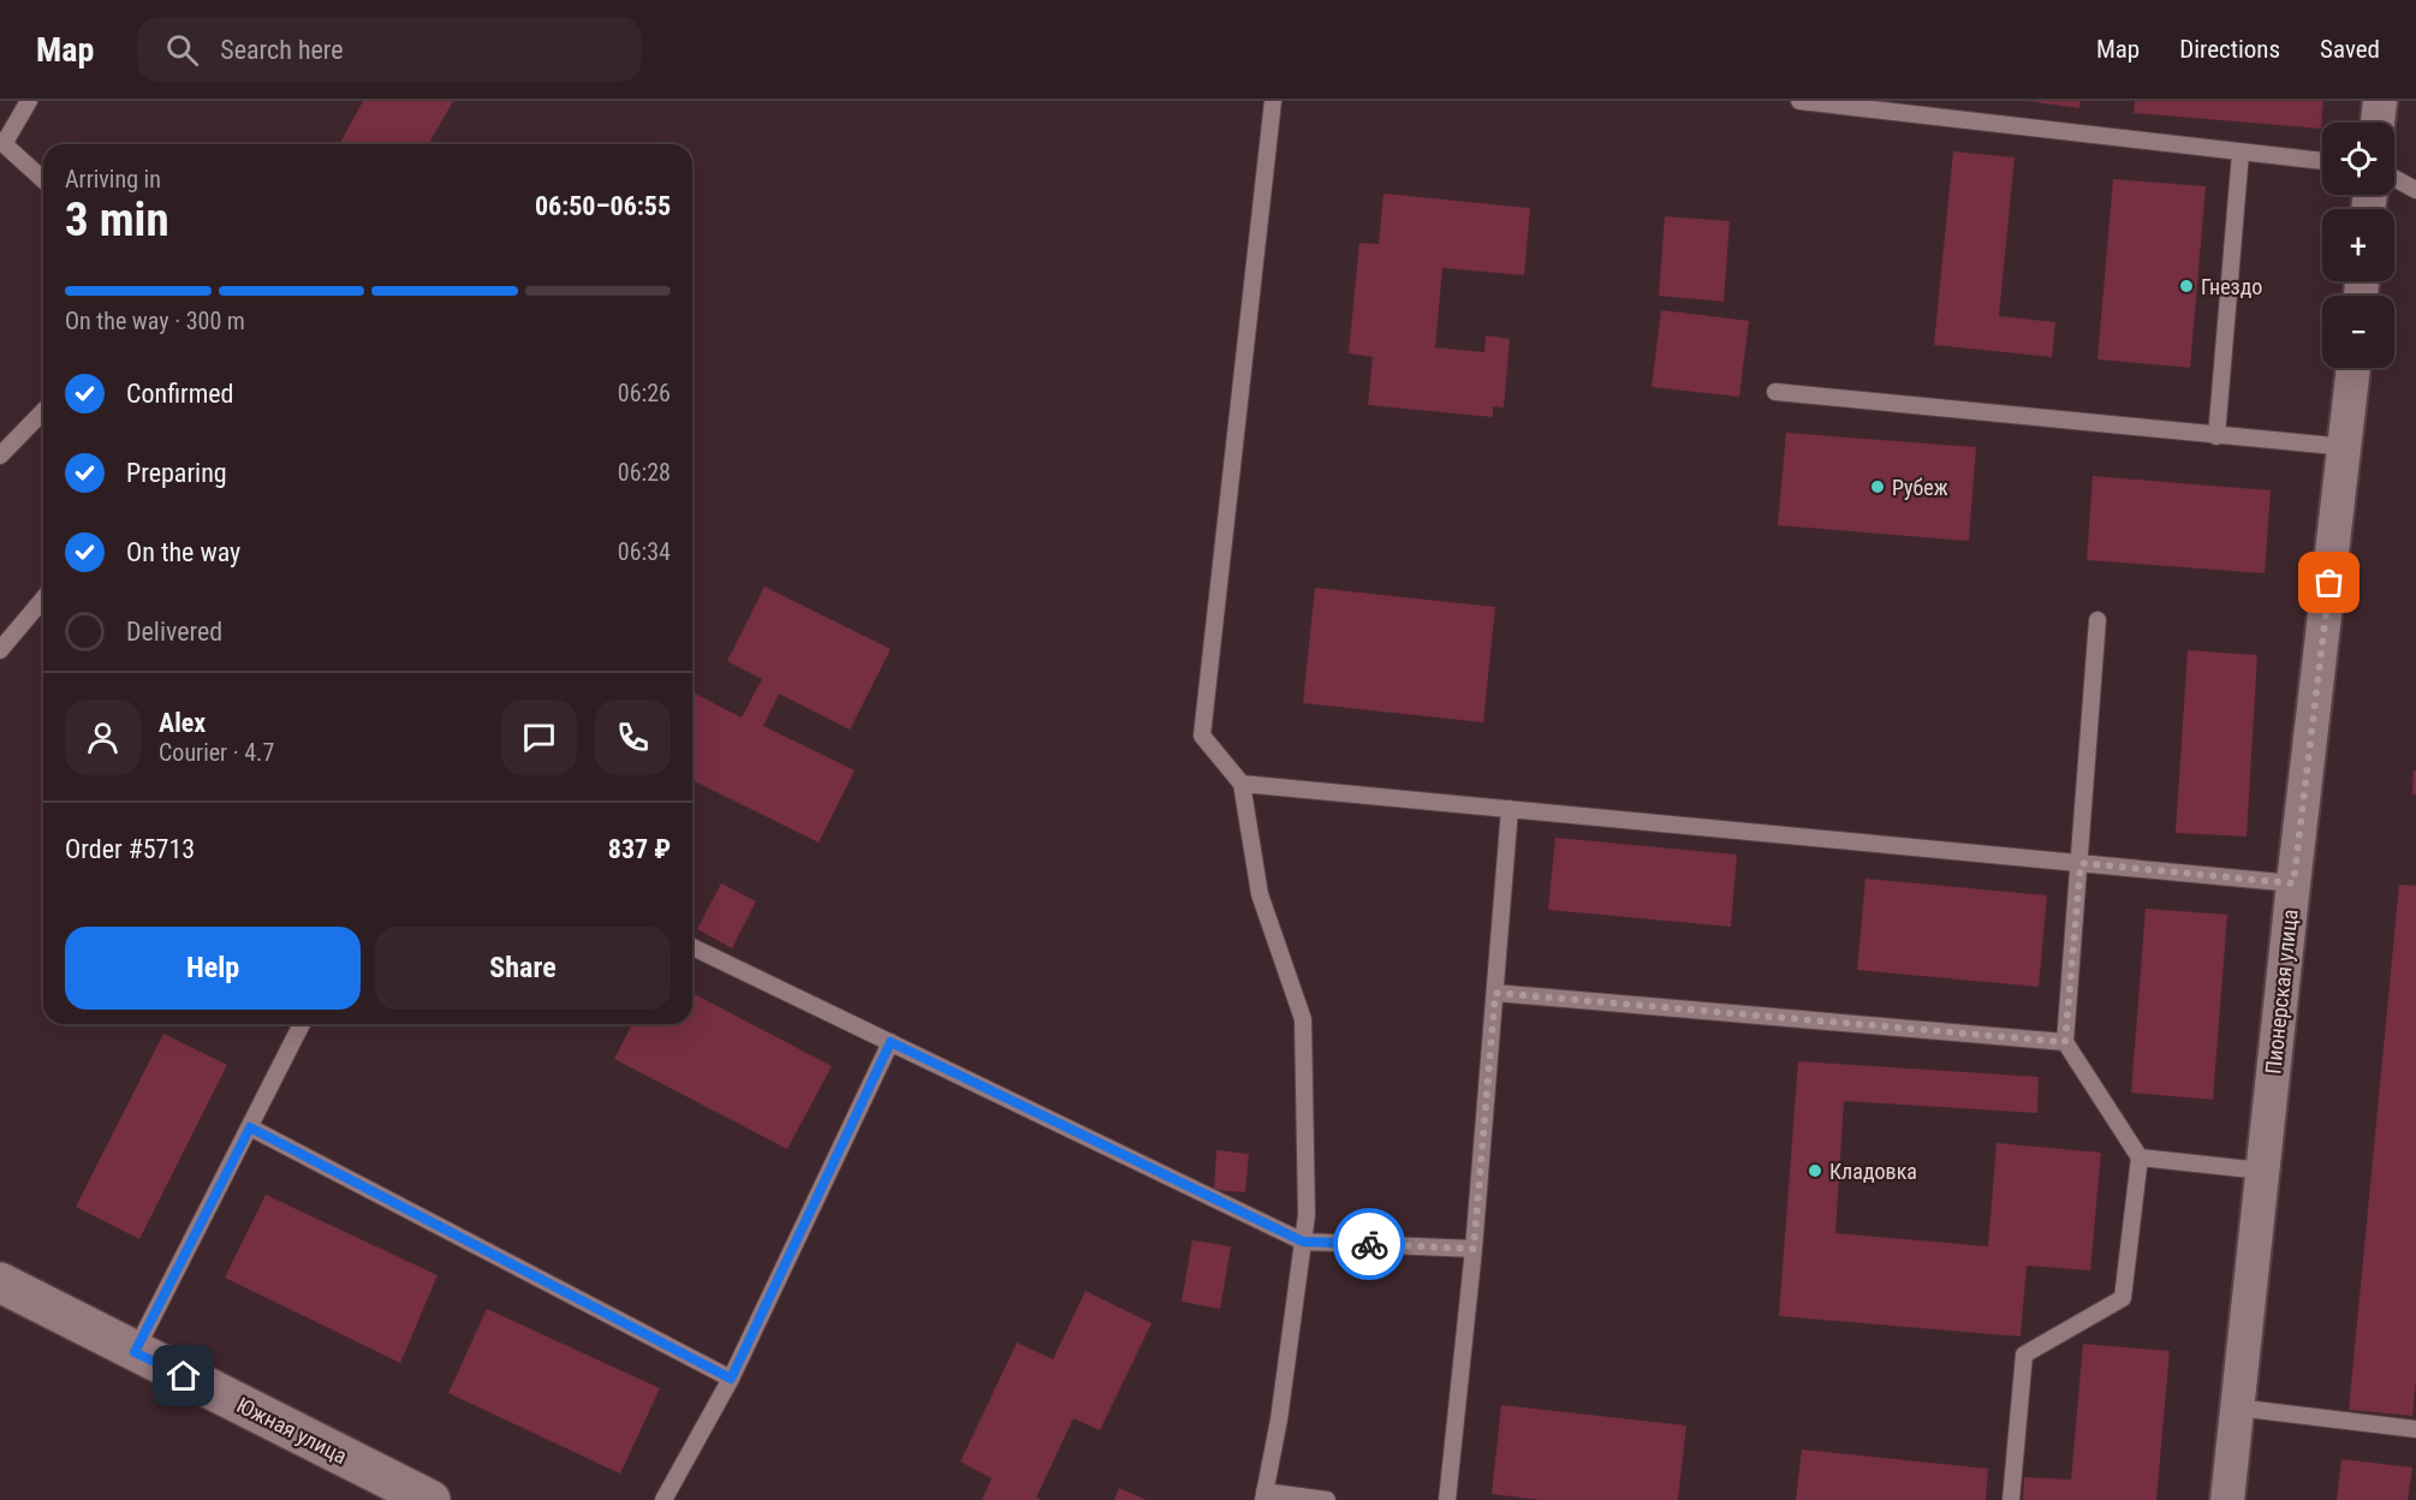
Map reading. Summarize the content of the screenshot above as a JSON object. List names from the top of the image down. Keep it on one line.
{"streets":{"main road":["Южная улица"],"street":["Пионерская улица"]},"places":["Гнездо","Рубеж","Кладовка"],"page":{"header":"Map","search":"Search here","nav":["Map","Directions","Saved"],"map_buttons":["+","−"],"heading":["3 min","Arriving in","06:50–06:55"],"panel":["Alex","Courier · 4.7","Order #5713","837 ₽"],"bar":"On the way · 300 m","list":[["Confirmed","06:26"],["Preparing","06:28"],["On the way","06:34"],"Delivered"],"buttons":["Help","Share"]}}
